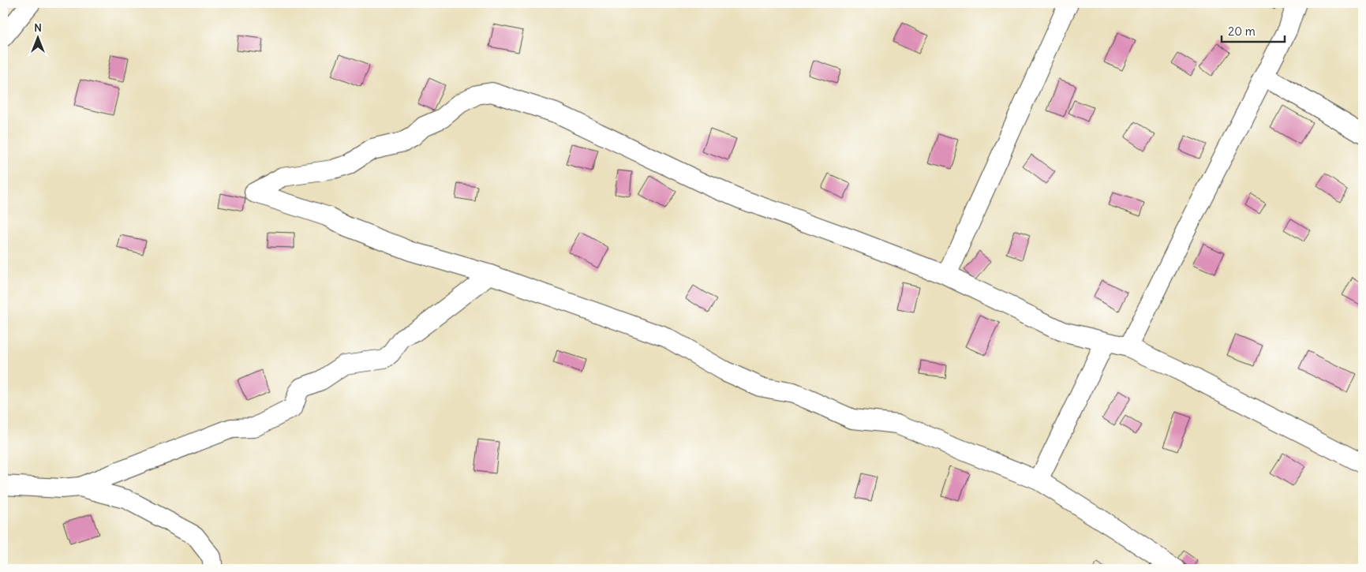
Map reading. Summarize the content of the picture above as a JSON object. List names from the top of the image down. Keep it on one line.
{"scale_bar":"20 m","north":"top"}
